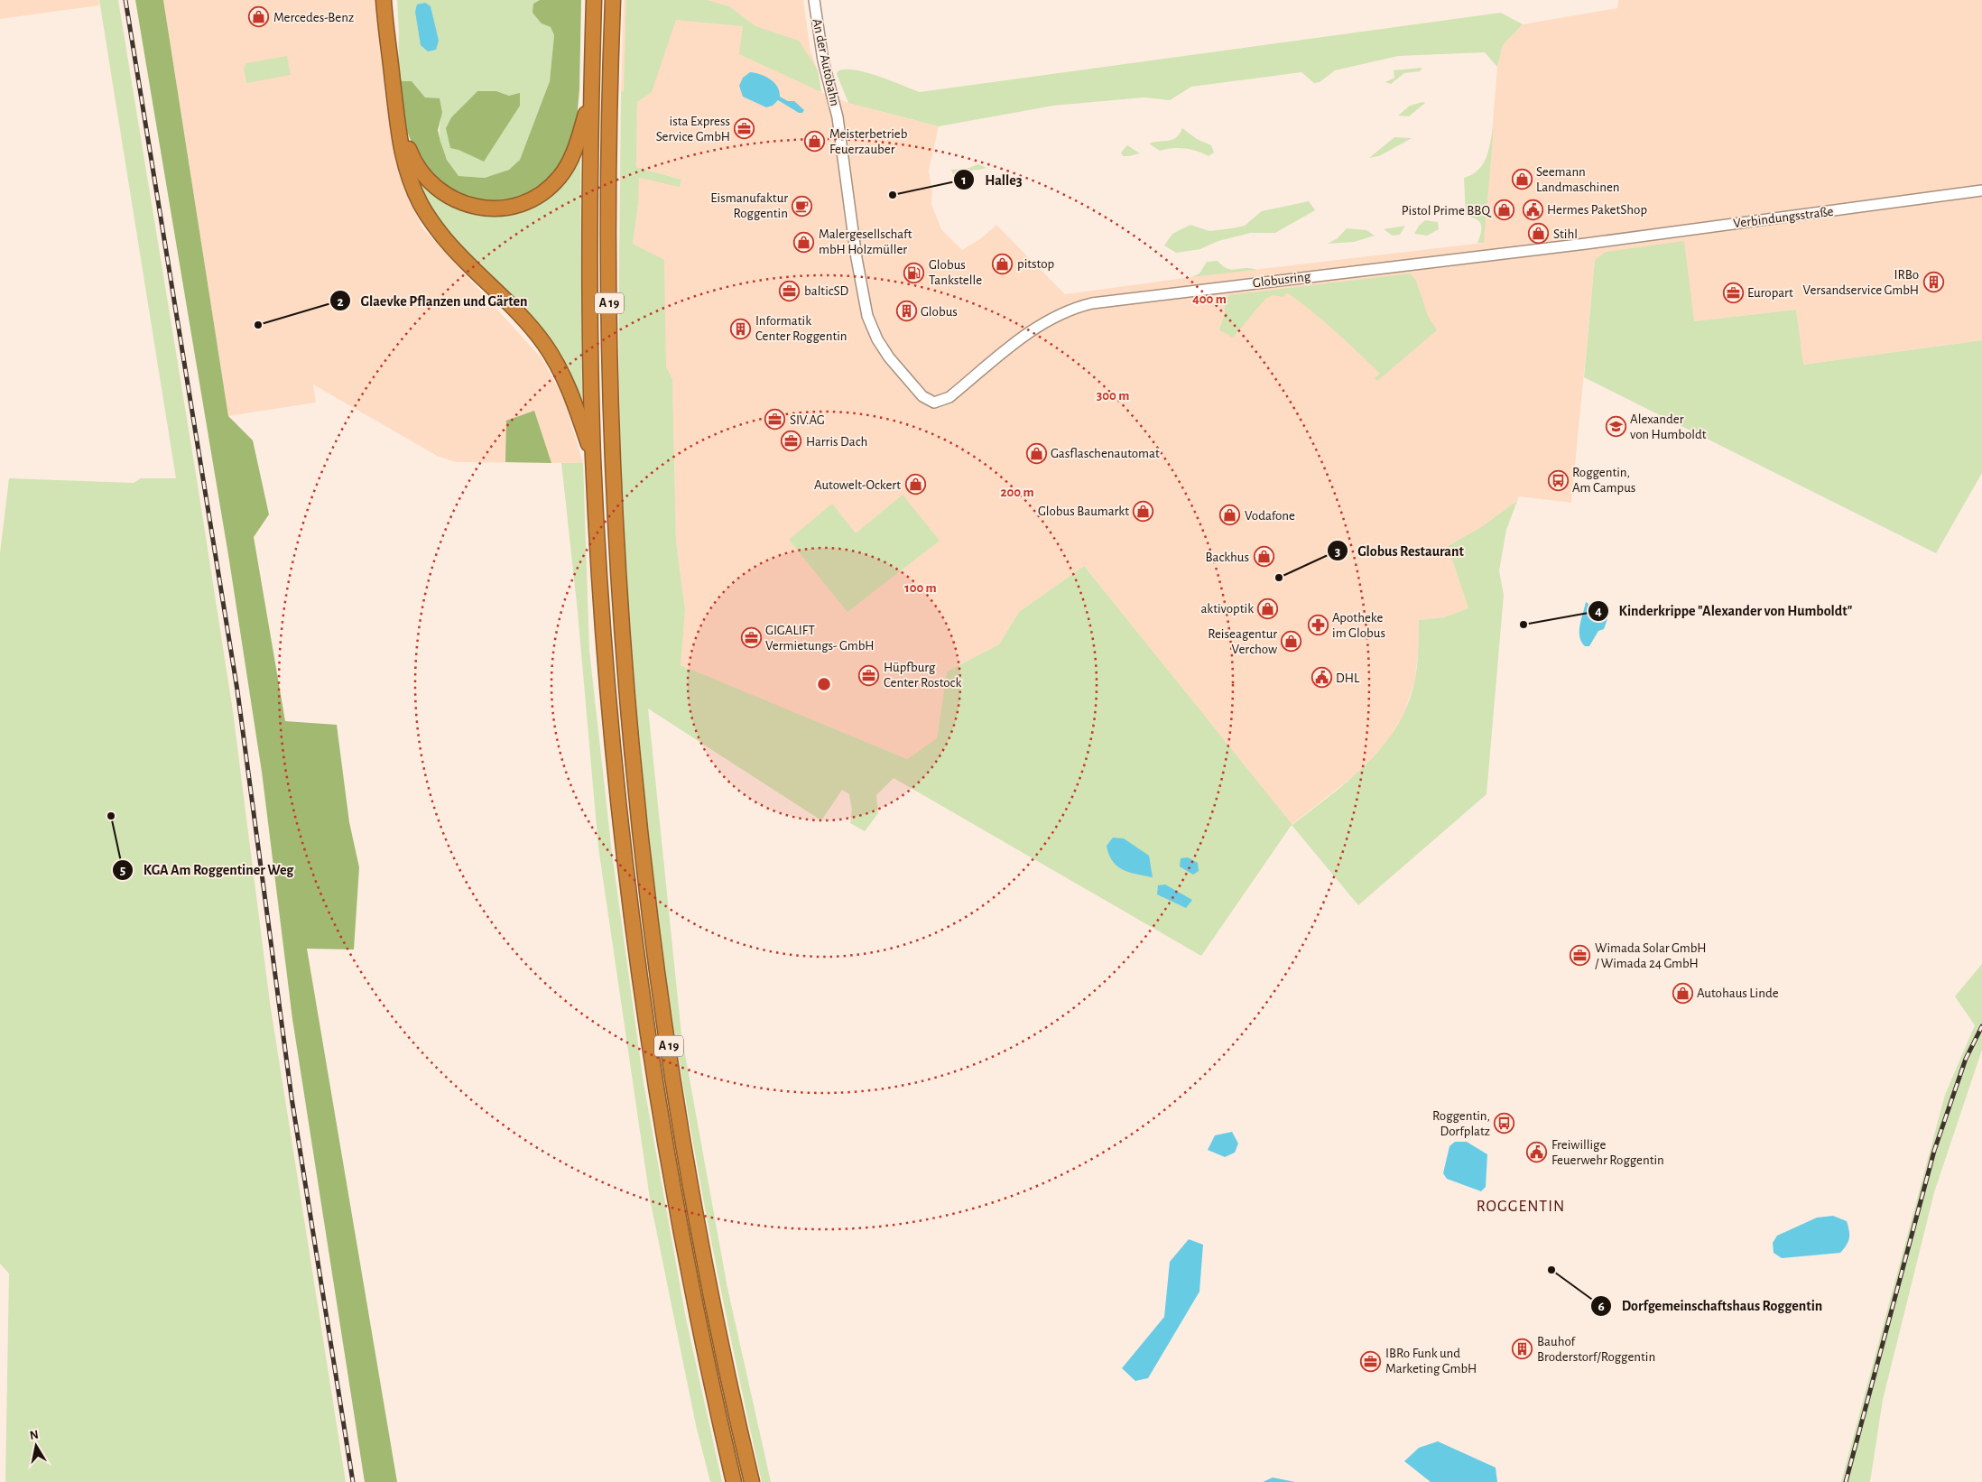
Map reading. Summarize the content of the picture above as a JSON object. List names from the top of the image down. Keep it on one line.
{"streets":{"highway":["A 19"],"street":["An der Autobahn","Verbindungsstraße","Globusring"]},"crossings":[["An der Autobahn","Globusring"],["Verbindungsstraße","Globusring"]],"districts":["ROGGENTIN"],"places":{"shop":["Mercedes-Benz","Meisterbetrieb Feuerzauber","Seemann Landmaschinen","Pistol Prime BBQ","Stihl","Malergesellschaft mbH Holzmüller","pitstop","Gasflaschenautomat","Autowelt-Ockert","Globus Baumarkt","Vodafone","Backhus","aktivoptik","Reiseagentur Verchow","Autohaus Linde"],"office":["ista Express Service GmbH","balticSD","Europart","SIV.AG","Harris Dach","GIGALIFT Vermietungs- GmbH","Hüpfburg Center Rostock","Wimada Solar GmbH / Wimada 24 GmbH","IBRo Funk und Marketing GmbH"],"other":["Halle3","Glaevke Pflanzen und Gärten","Globus Restaurant","Kinderkrippe \"Alexander von Humboldt\"","KGA Am Roggentiner Weg","Dorfgemeinschaftshaus Roggentin"],"cafe":["Eismanufaktur Roggentin"],"public building":["Hermes PaketShop","DHL","Freiwillige Feuerwehr Roggentin"],"fuel station":["Globus Tankstelle"],"building":["IRBo Versandservice GmbH","Globus","Informatik Center Roggentin","Bauhof Broderstorf/Roggentin"],"school or university":["Alexander von Humboldt"],"bus stop":["Roggentin, Am Campus","Roggentin, Dorfplatz"],"pharmacy":["Apotheke im Globus"]},"north":"top","rings":["400 m","300 m","200 m","100 m"]}
